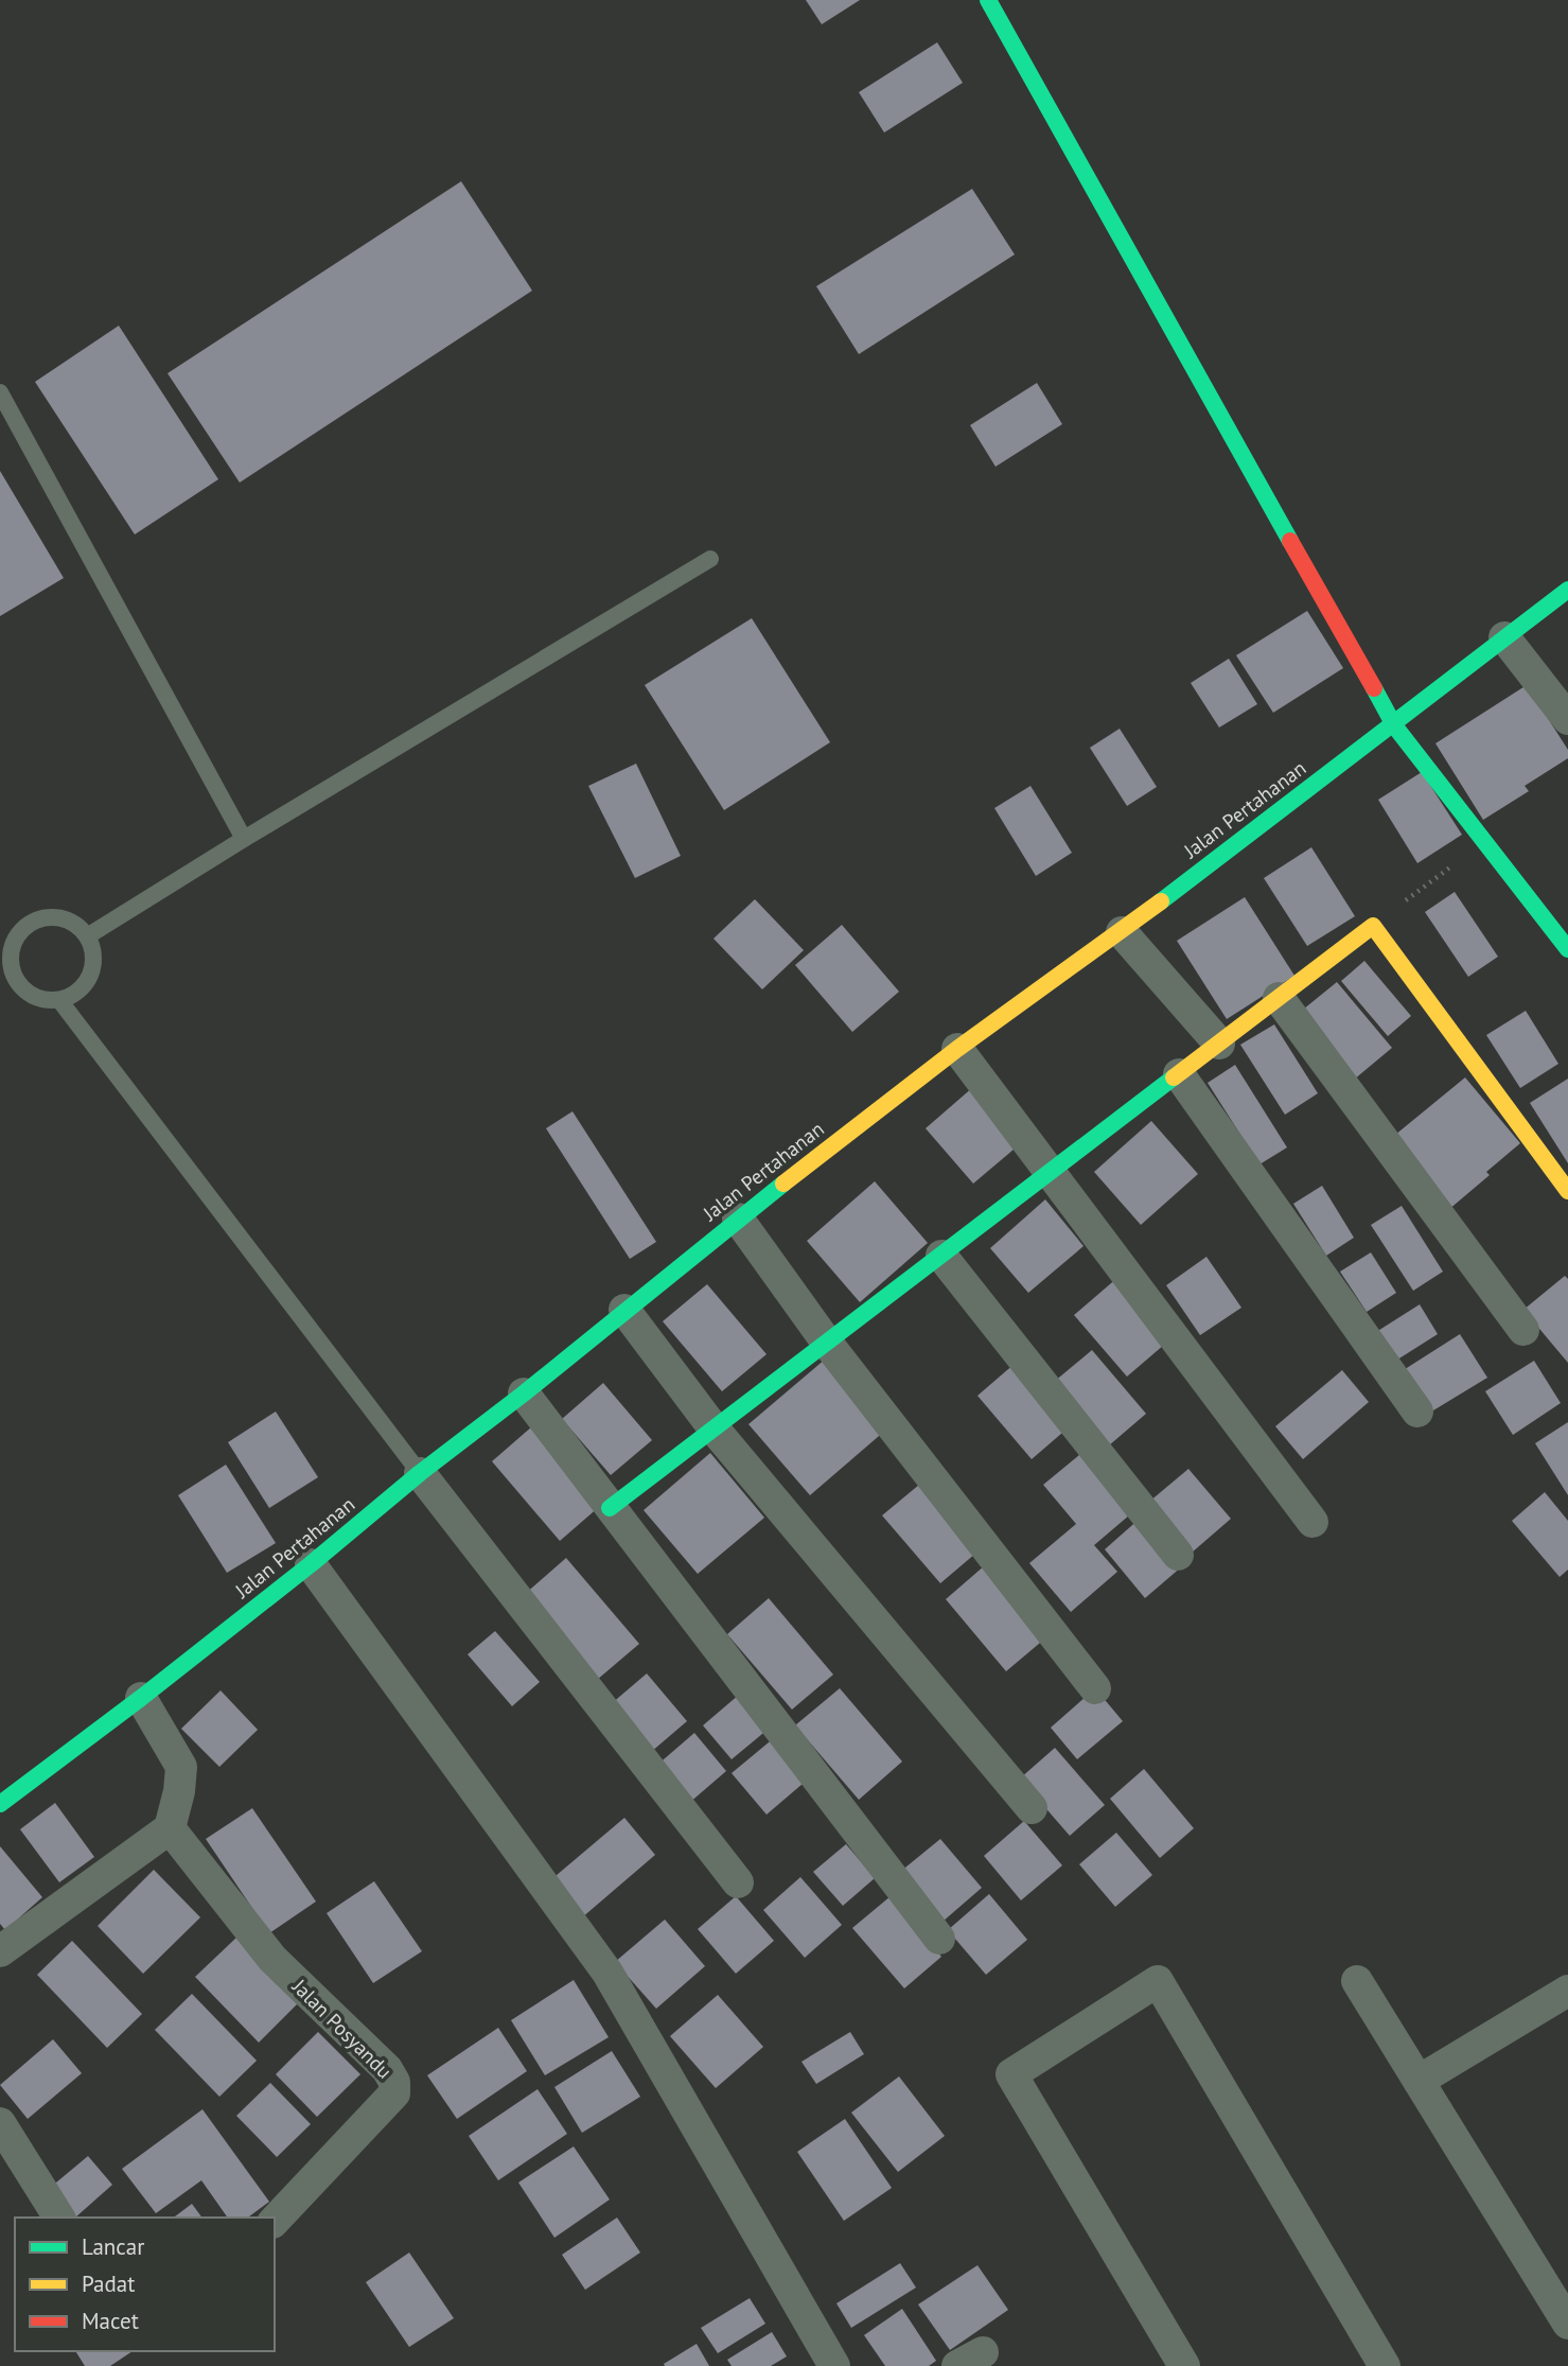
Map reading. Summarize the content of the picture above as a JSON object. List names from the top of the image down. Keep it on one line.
{"streets":{"street":["Jalan Pertahanan","Jalan Posyandu"]},"legend":["Lancar","Padat","Macet"]}
